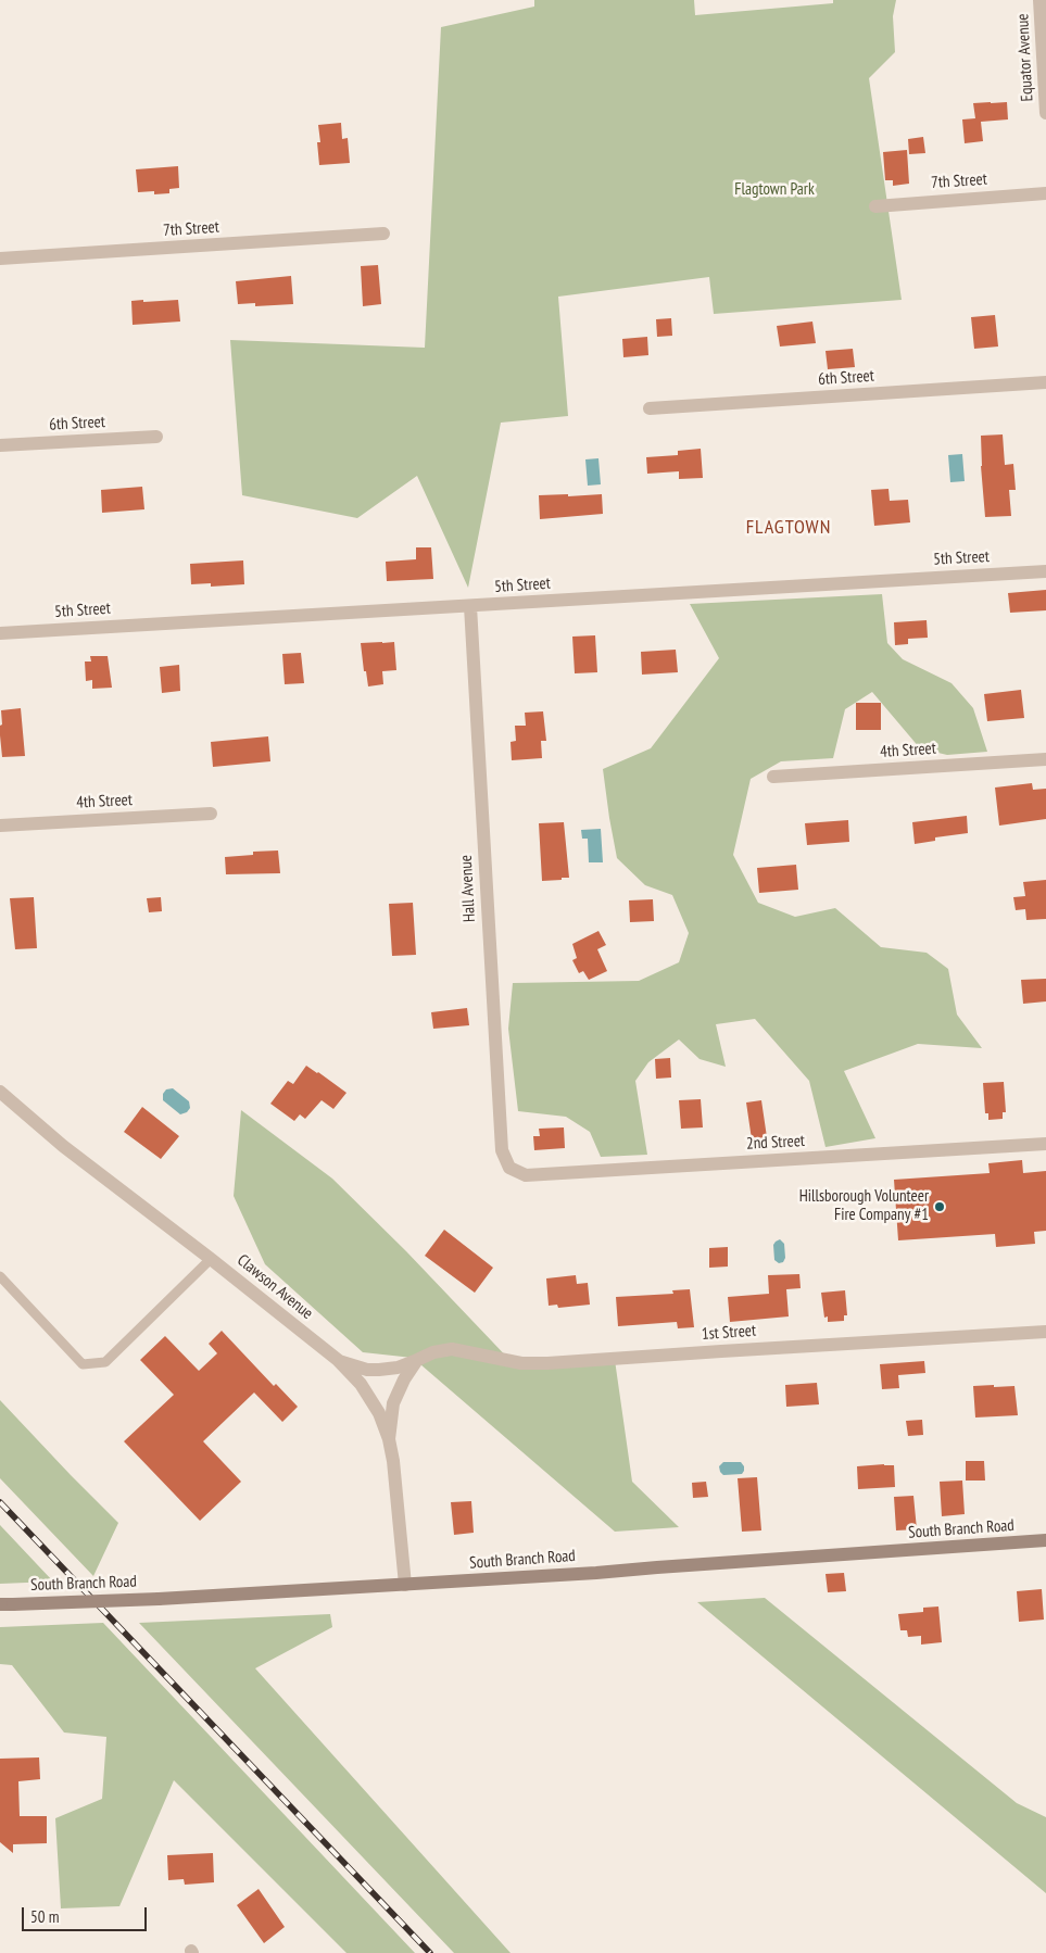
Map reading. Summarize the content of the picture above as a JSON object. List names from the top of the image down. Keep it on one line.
{"streets":{"street":["Equator Avenue","7th Street","6th Street","5th Street","4th Street","Hall Avenue","2nd Street","Clawson Avenue","1st Street","South Branch Road"]},"crossings":[["5th Street","Hall Avenue"],["Hall Avenue","2nd Street"],["Clawson Avenue","1st Street"],["Clawson Avenue","South Branch Road"]],"districts":["FLAGTOWN"],"parks":["Flagtown Park"],"places":["Hillsborough Volunteer Fire Company #1"],"scale_bar":"50 m"}
